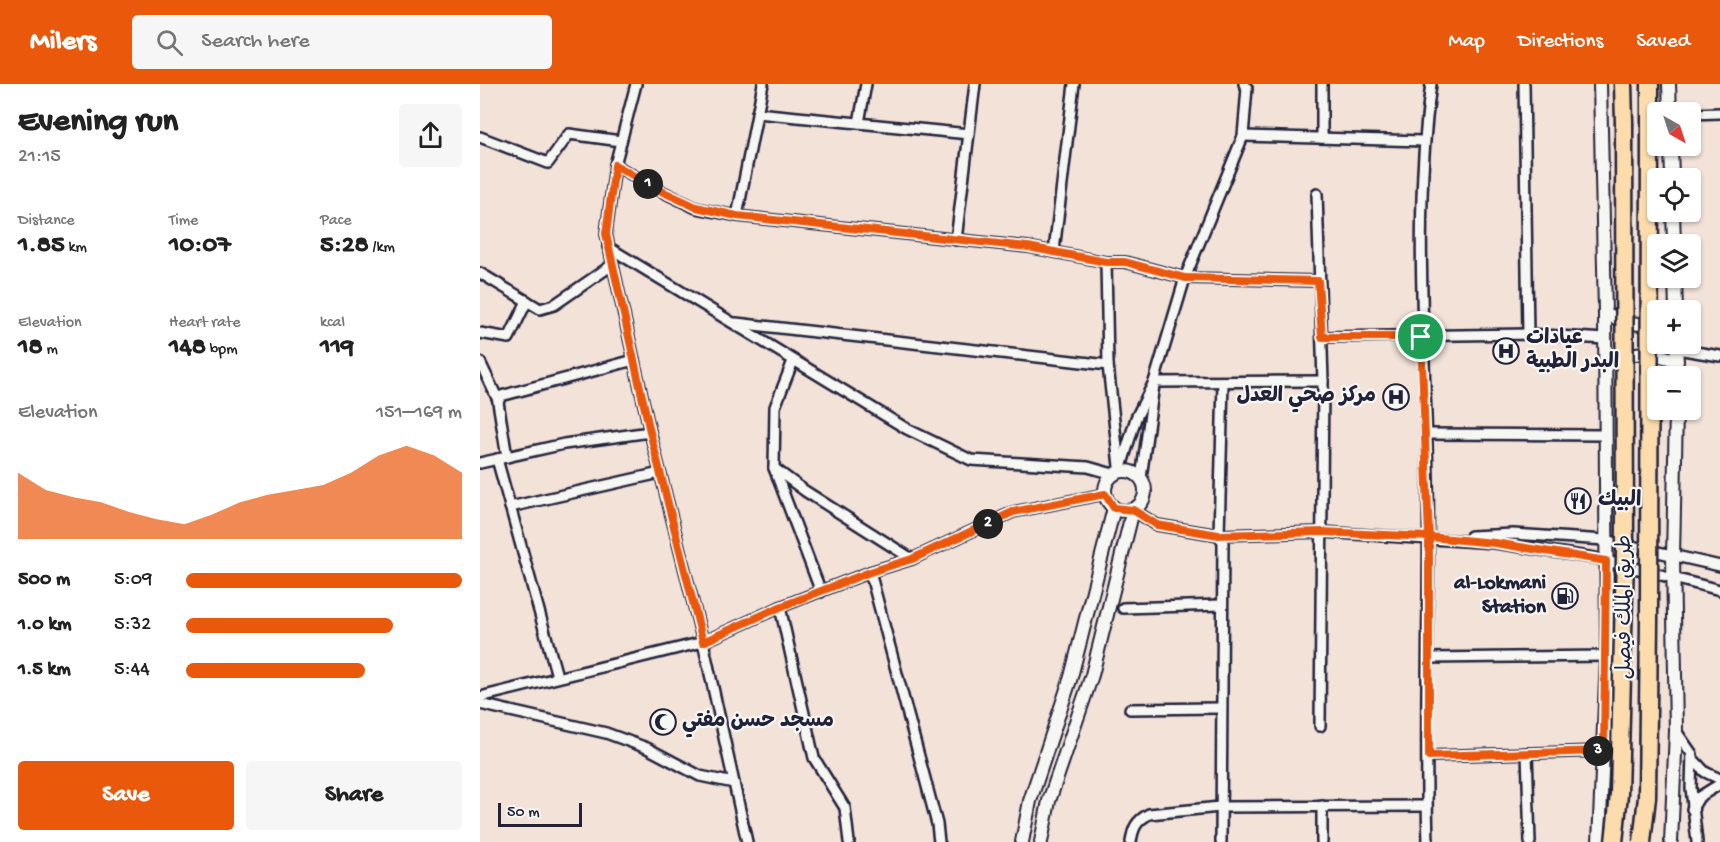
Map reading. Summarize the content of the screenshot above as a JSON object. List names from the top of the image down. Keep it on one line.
{"streets":{"highway":["طريق الملك فيصل"]},"places":{"hospital":["عيادات البدر الطبية","مركز صحي العدل"],"restaurant":["البيك"],"fuel station":["al-Lokmani Station"],"mosque":["مسجد حسن مفتي"]},"scale_bar":"50 m","north":"bottom right","page":{"header":"Milers","search":"Search here","nav":["Map","Directions","Saved"],"heading":["Evening run","21:15"],"map_buttons":["+","−"],"pins":["1","2","3"],"stats":[["Distance","1.85 km"],["Time","10:07"],["Pace","5:28 /km"],["Elevation","18 m"],["Heart rate","148 bpm"],["kcal","119"]],"chart":["Elevation","151–169 m"],"list":[{"name":"500 m","note":"5:09"},{"name":"1.0 km","note":"5:32"},{"name":"1.5 km","note":"5:44"}],"buttons":["Save","Share"],"scale":"50 m"}}
